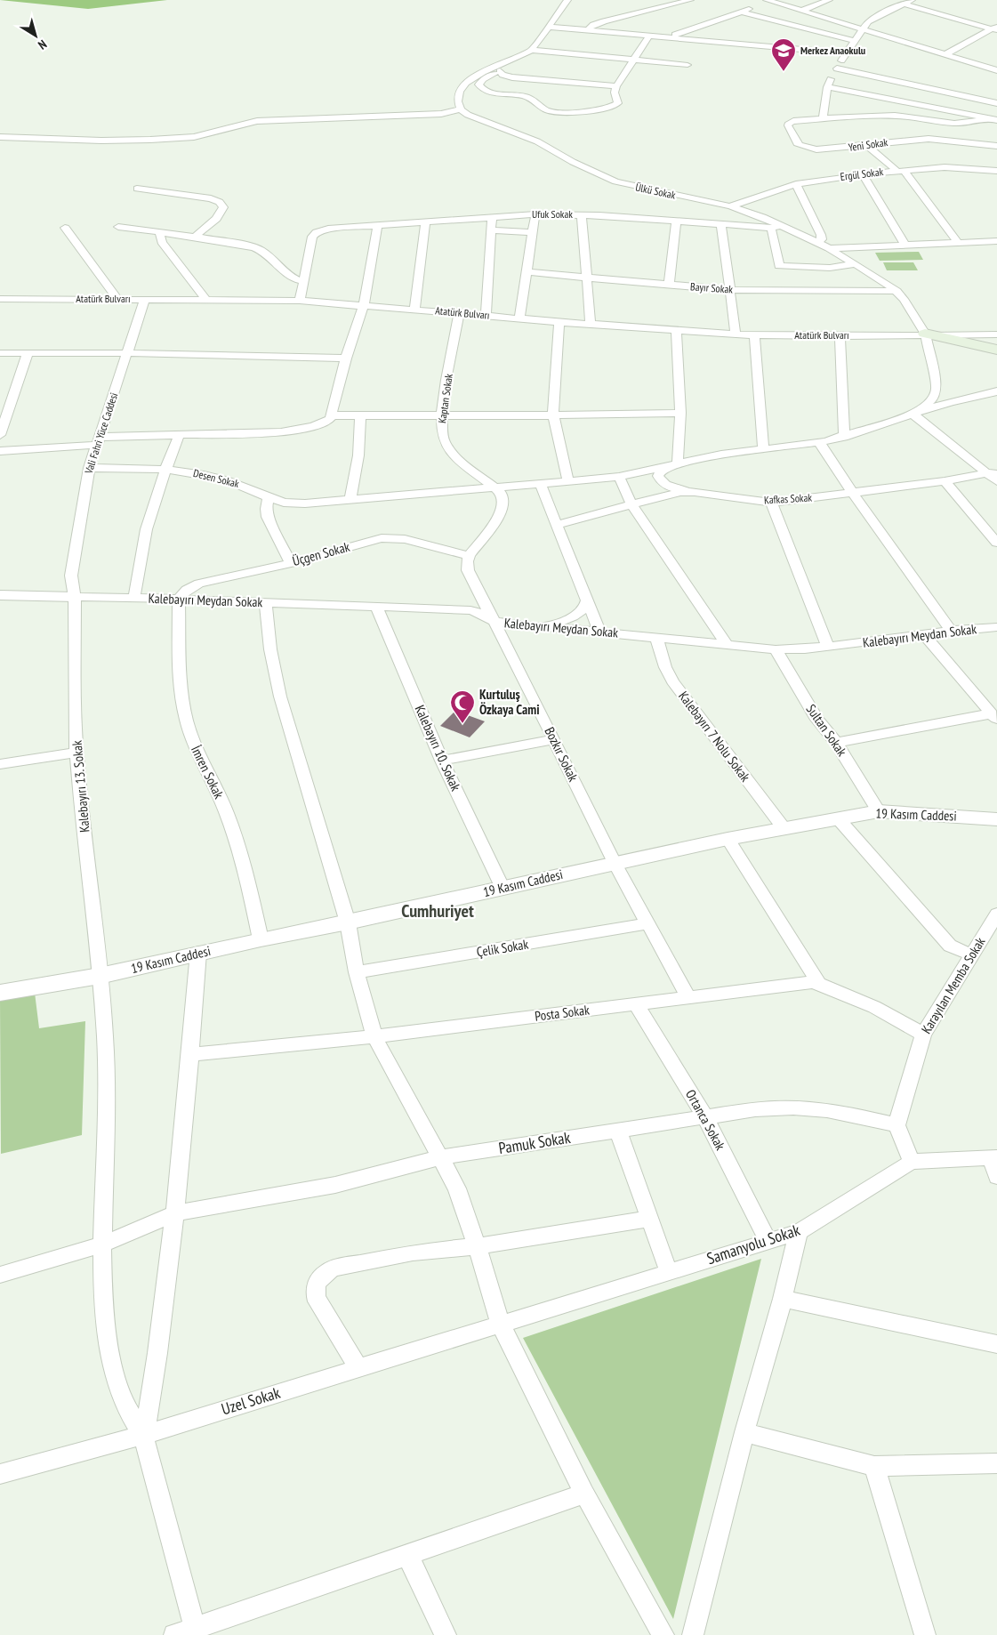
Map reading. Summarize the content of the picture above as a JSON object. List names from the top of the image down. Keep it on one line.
{"streets":{"street":["Yeni Sokak","Ergül Sokak","Ülkü Sokak","Ufuk Sokak","Bayır Sokak","Atatürk Bulvarı","Kaptan Sokak","Vali Fahri Yüce Caddesi","Desen Sokak","Kafkas Sokak","Üçgen Sokak","Kalebayırı Meydan Sokak","Sultan Sokak","Kalebayırı 7 Nolu Sokak","Kalebayırı 10. Sokak","Bozkır Sokak","İmren Sokak","Kalebayırı 13. Sokak","19 Kasım Caddesi","Çelik Sokak","Karayılan Memba Sokak","Posta Sokak","Ortanca Sokak","Pamuk Sokak","Samanyolu Sokak","Uzel Sokak"]},"crossings":[["Ergül Sokak","Ülkü Sokak"],["Ülkü Sokak","Ufuk Sokak"],["Ülkü Sokak","Bayır Sokak"],["Ülkü Sokak","Atatürk Bulvarı"],["Atatürk Bulvarı","Kaptan Sokak"],["Atatürk Bulvarı","Vali Fahri Yüce Caddesi"],["Kaptan Sokak","Desen Sokak"],["Vali Fahri Yüce Caddesi","Desen Sokak"],["Vali Fahri Yüce Caddesi","Kalebayırı Meydan Sokak"],["Vali Fahri Yüce Caddesi","Kalebayırı 13. Sokak"],["Üçgen Sokak","Kalebayırı Meydan Sokak"],["Üçgen Sokak","Bozkır Sokak"],["Üçgen Sokak","İmren Sokak"],["Kalebayırı Meydan Sokak","Sultan Sokak"],["Kalebayırı Meydan Sokak","Kalebayırı 7 Nolu Sokak"],["Kalebayırı Meydan Sokak","Kalebayırı 10. Sokak"],["Kalebayırı Meydan Sokak","Bozkır Sokak"],["Kalebayırı Meydan Sokak","İmren Sokak"],["Kalebayırı Meydan Sokak","Kalebayırı 13. Sokak"],["Sultan Sokak","19 Kasım Caddesi"],["Kalebayırı 7 Nolu Sokak","19 Kasım Caddesi"],["Kalebayırı 10. Sokak","19 Kasım Caddesi"],["Bozkır Sokak","19 Kasım Caddesi"],["Bozkır Sokak","Çelik Sokak"],["Bozkır Sokak","Posta Sokak"],["İmren Sokak","19 Kasım Caddesi"],["Kalebayırı 13. Sokak","19 Kasım Caddesi"],["Kalebayırı 13. Sokak","Pamuk Sokak"],["Kalebayırı 13. Sokak","Uzel Sokak"],["Karayılan Memba Sokak","Posta Sokak"],["Karayılan Memba Sokak","Pamuk Sokak"],["Posta Sokak","Ortanca Sokak"],["Ortanca Sokak","Pamuk Sokak"],["Ortanca Sokak","Samanyolu Sokak"],["Samanyolu Sokak","Uzel Sokak"]],"districts":["Cumhuriyet"],"places":{"school or university":["Merkez Anaokulu"],"mosque":["Kurtuluş Özkaya Cami"]},"north":"bottom right"}
